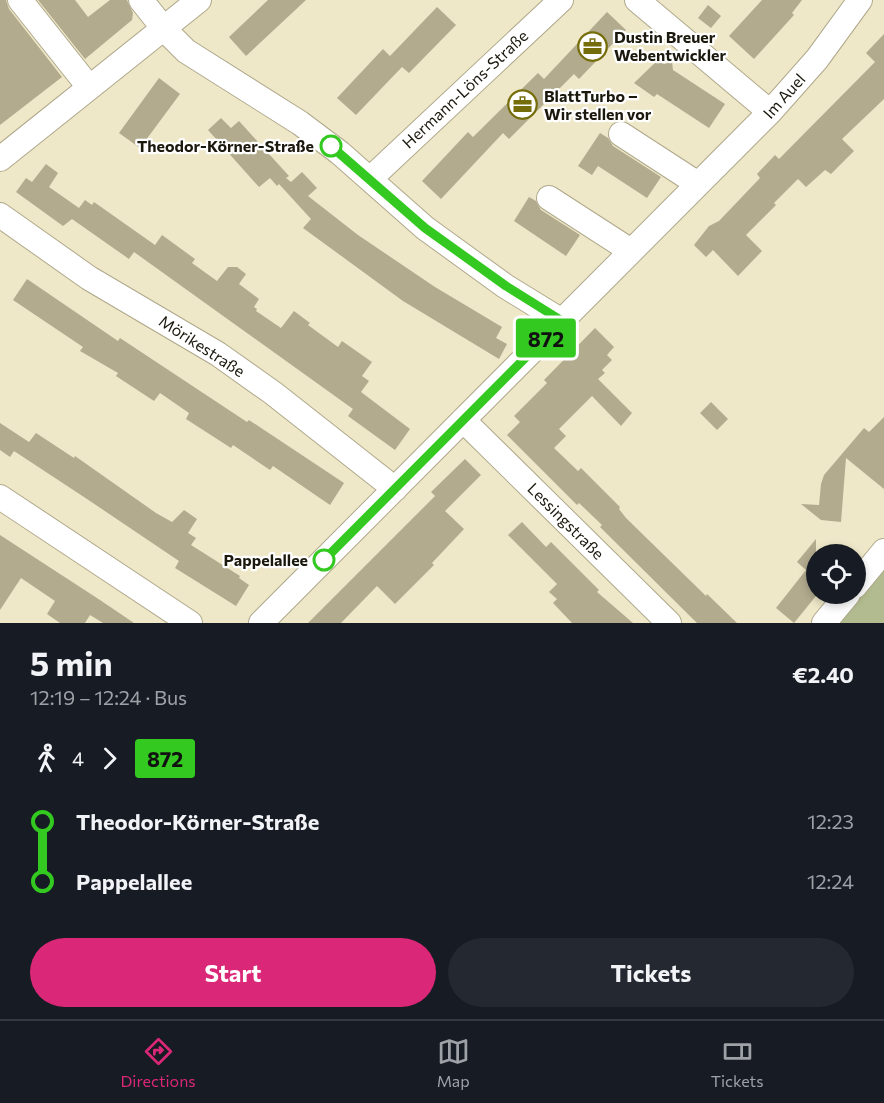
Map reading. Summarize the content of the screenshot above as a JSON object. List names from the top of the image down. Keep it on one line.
{"streets":{"street":["Hermann-Löns-Straße","Im Auel","Mörikestraße","Lessingstraße"]},"crossings":[["Im Auel","Mörikestraße"],["Im Auel","Lessingstraße"]],"places":{"office":["Dustin Breuer Webentwickler","BlattTurbo – Wir stellen vor"],"other":["Theodor-Körner-Straße","Pappelallee"]},"lines":["bus line 872"],"page":{"on_map":"872","heading":["5 min","12:19 – 12:24 · Bus","€2.40"],"legs":["4","872"],"list":[{"name":"Theodor-Körner-Straße","value":"12:23"},{"name":"Pappelallee","value":"12:24"}],"buttons":["Start","Tickets"],"tabs":["Directions","Map","Tickets"]}}
